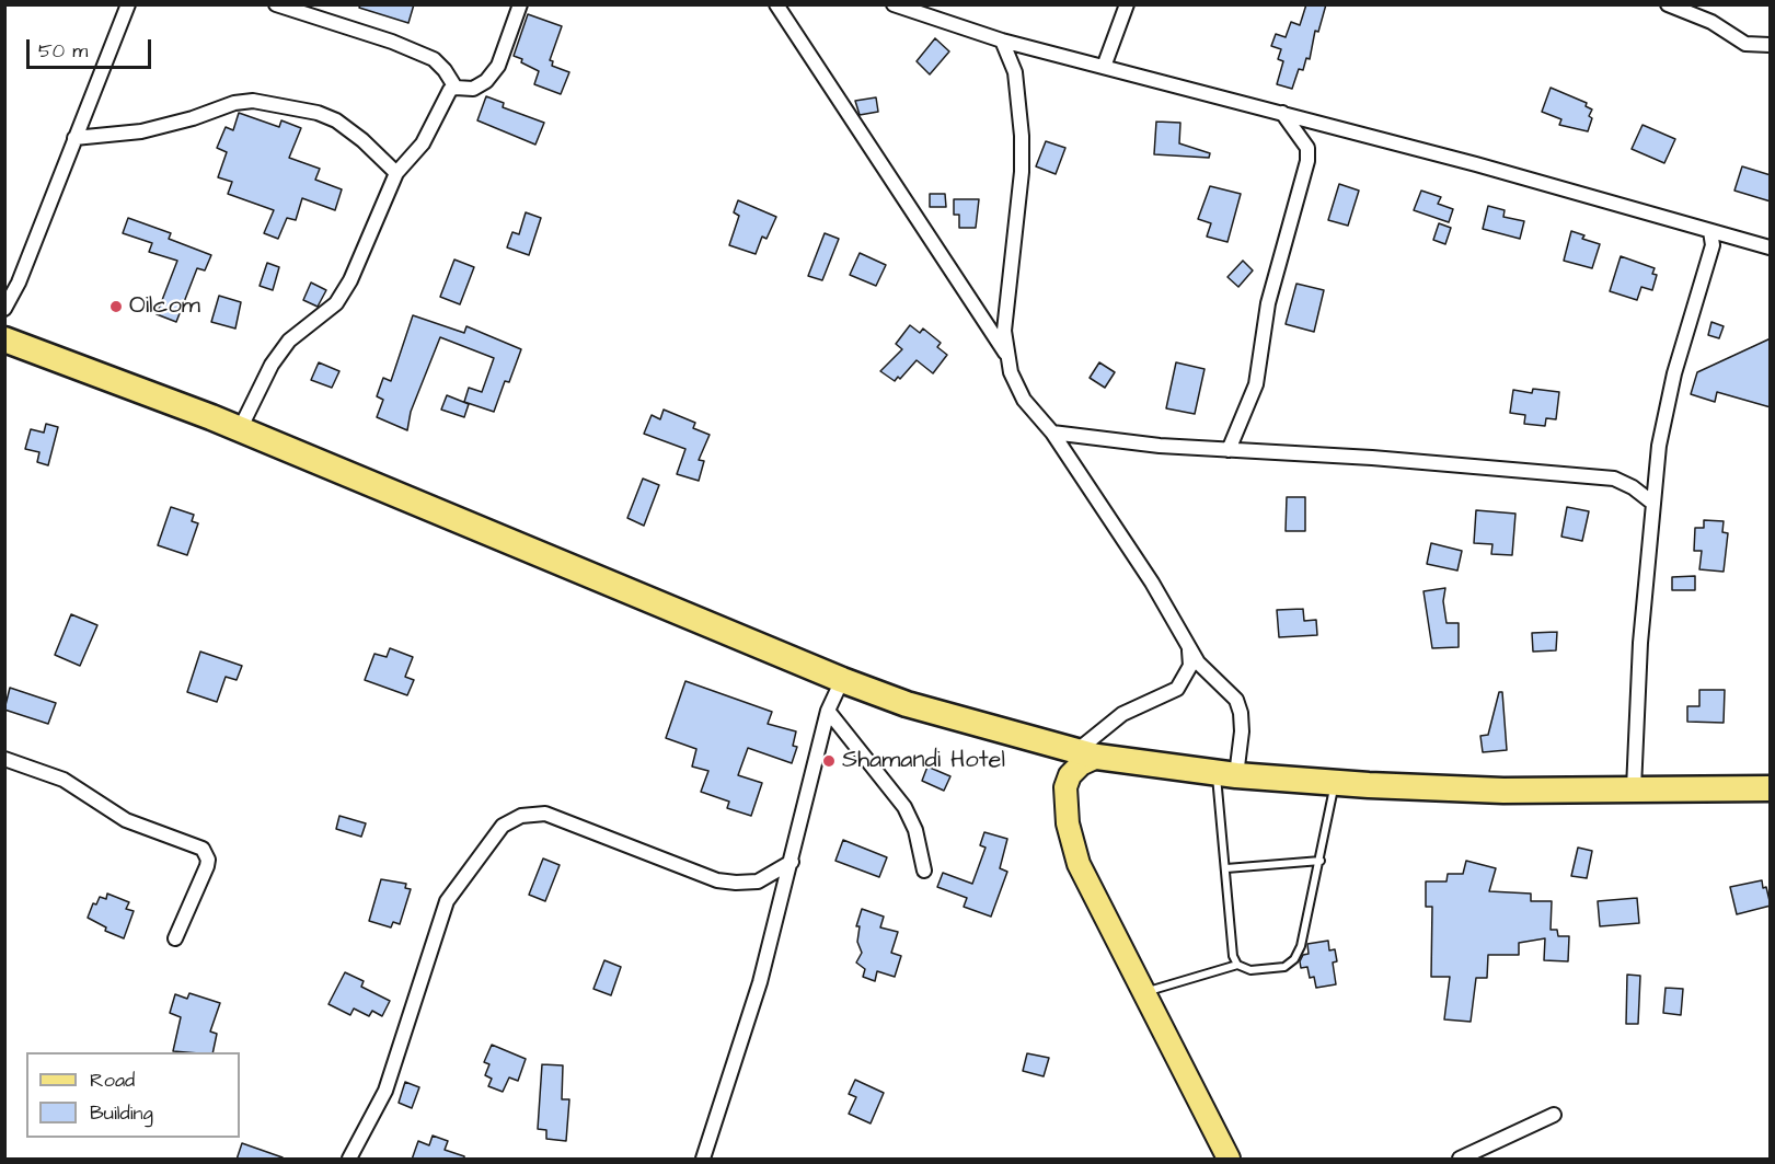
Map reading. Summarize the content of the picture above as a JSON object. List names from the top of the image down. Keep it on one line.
{"places":["Oilcom","Shamandi Hotel"],"legend":["Road","Building"],"scale_bar":"50 m"}
